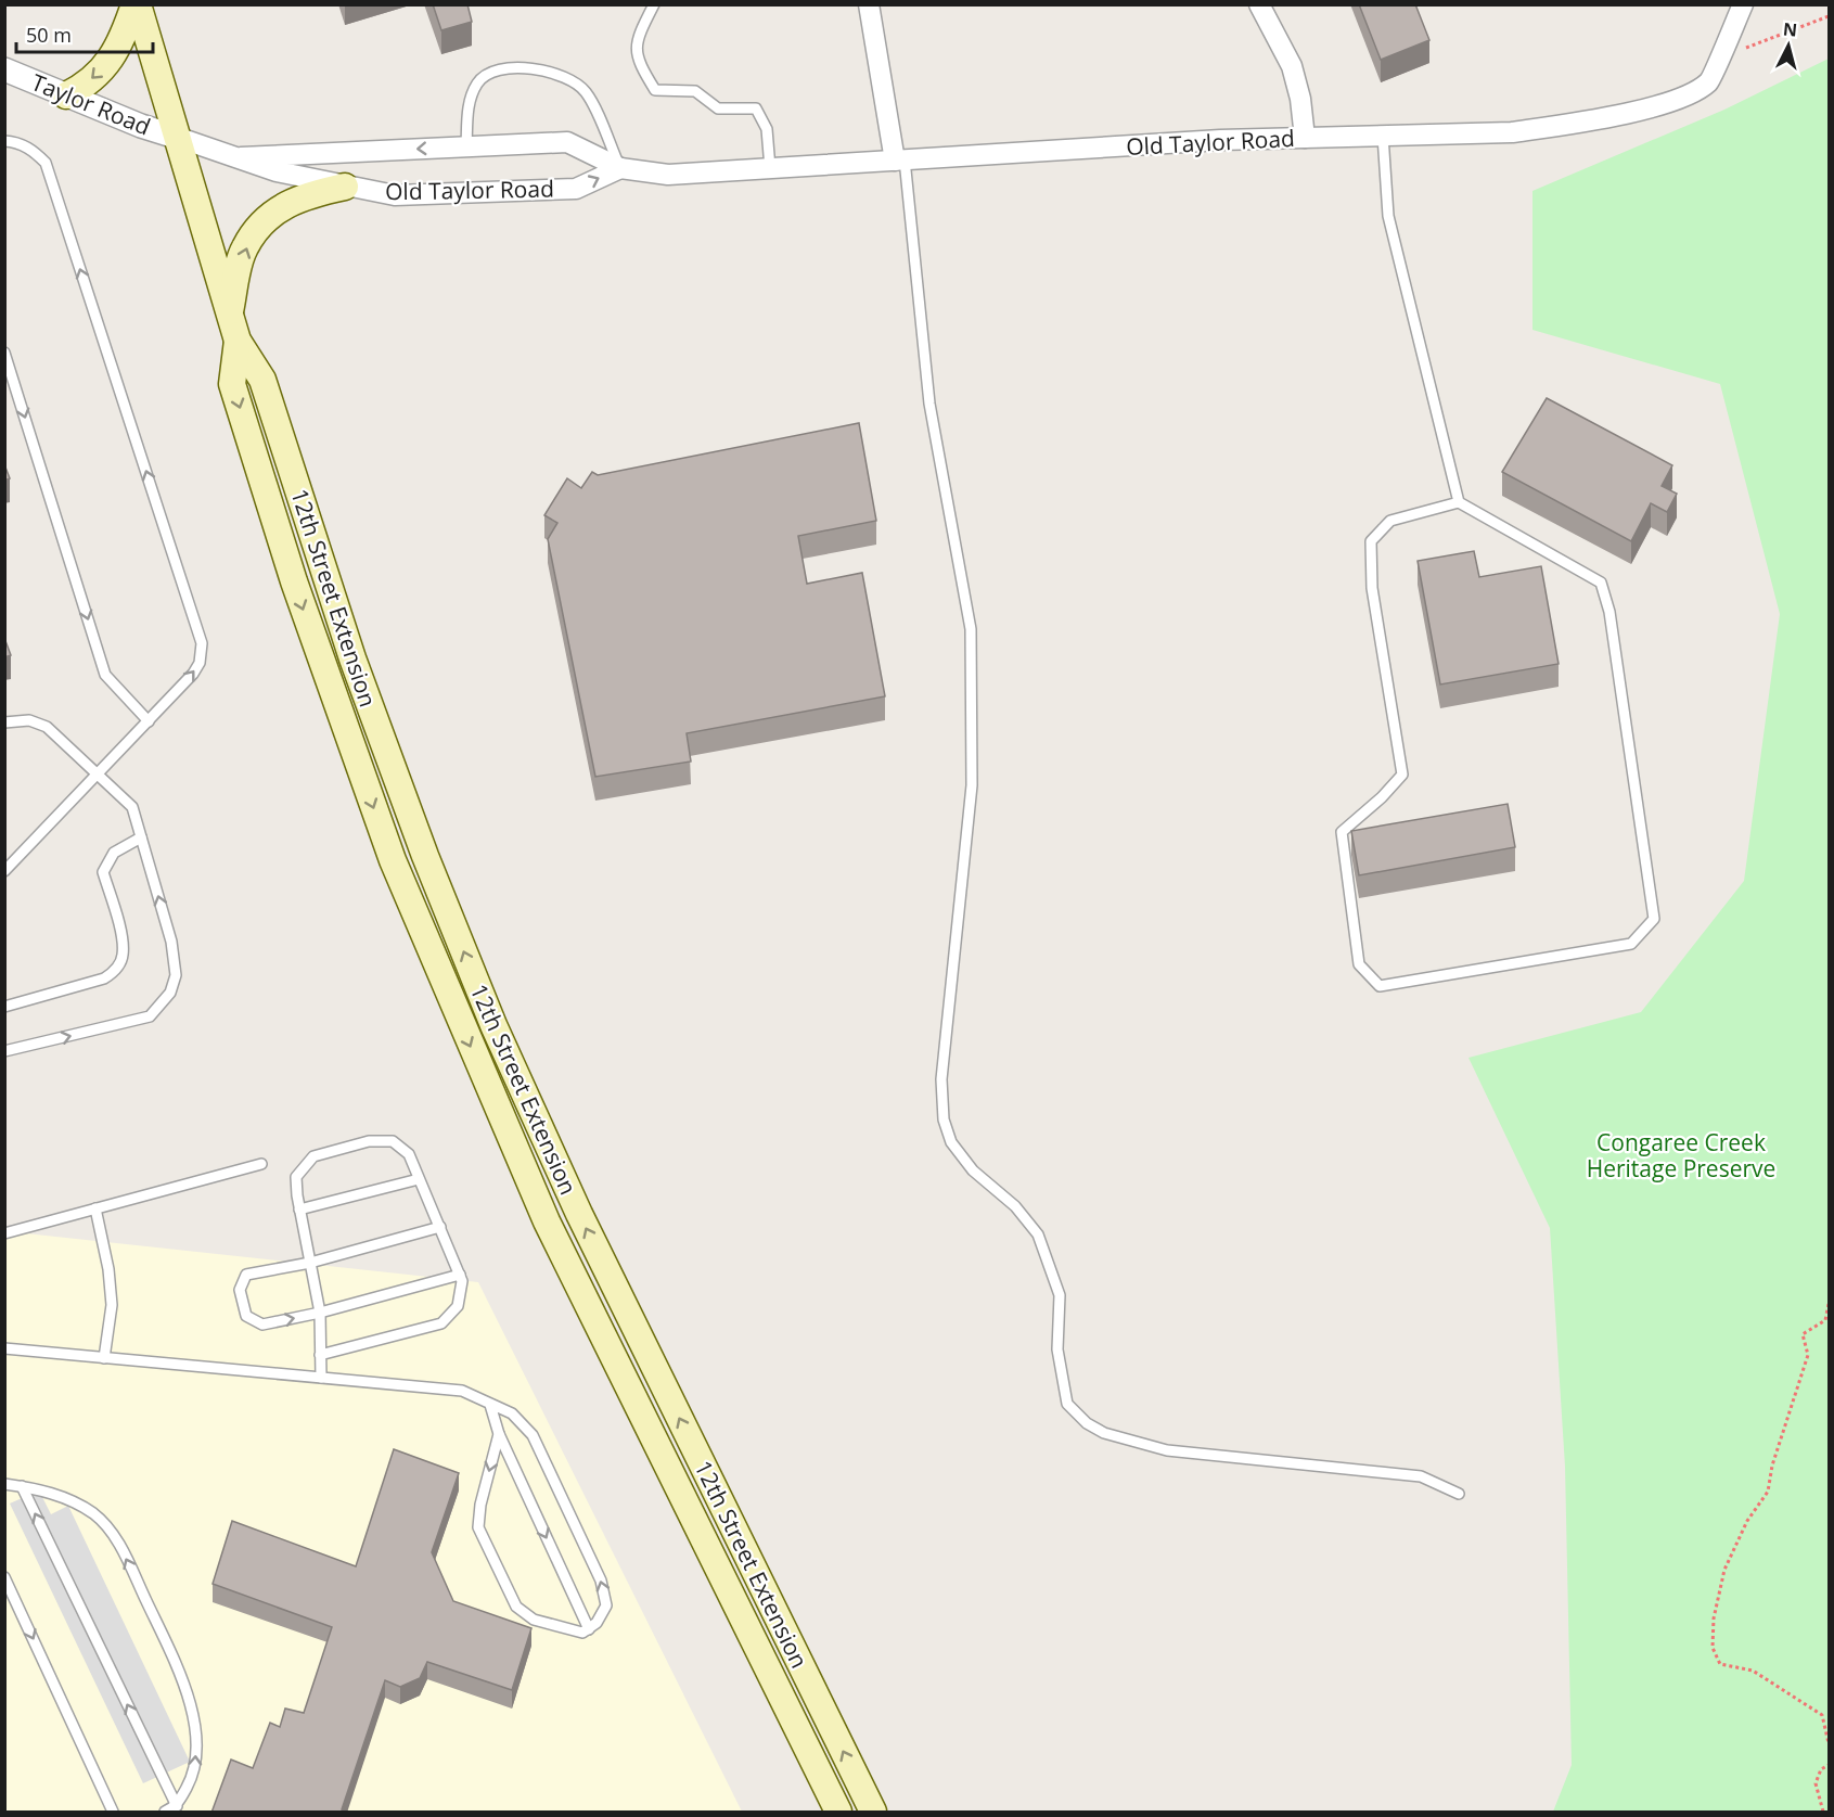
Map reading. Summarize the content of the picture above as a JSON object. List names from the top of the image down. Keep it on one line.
{"streets":{"main road":["12th Street Extension"],"street":["Taylor Road","Old Taylor Road"]},"crossings":[["Taylor Road","Old Taylor Road"],["Taylor Road","12th Street Extension"],["Old Taylor Road","12th Street Extension"]],"parks":["Congaree Creek Heritage Preserve"],"scale_bar":"50 m","north":"top"}
